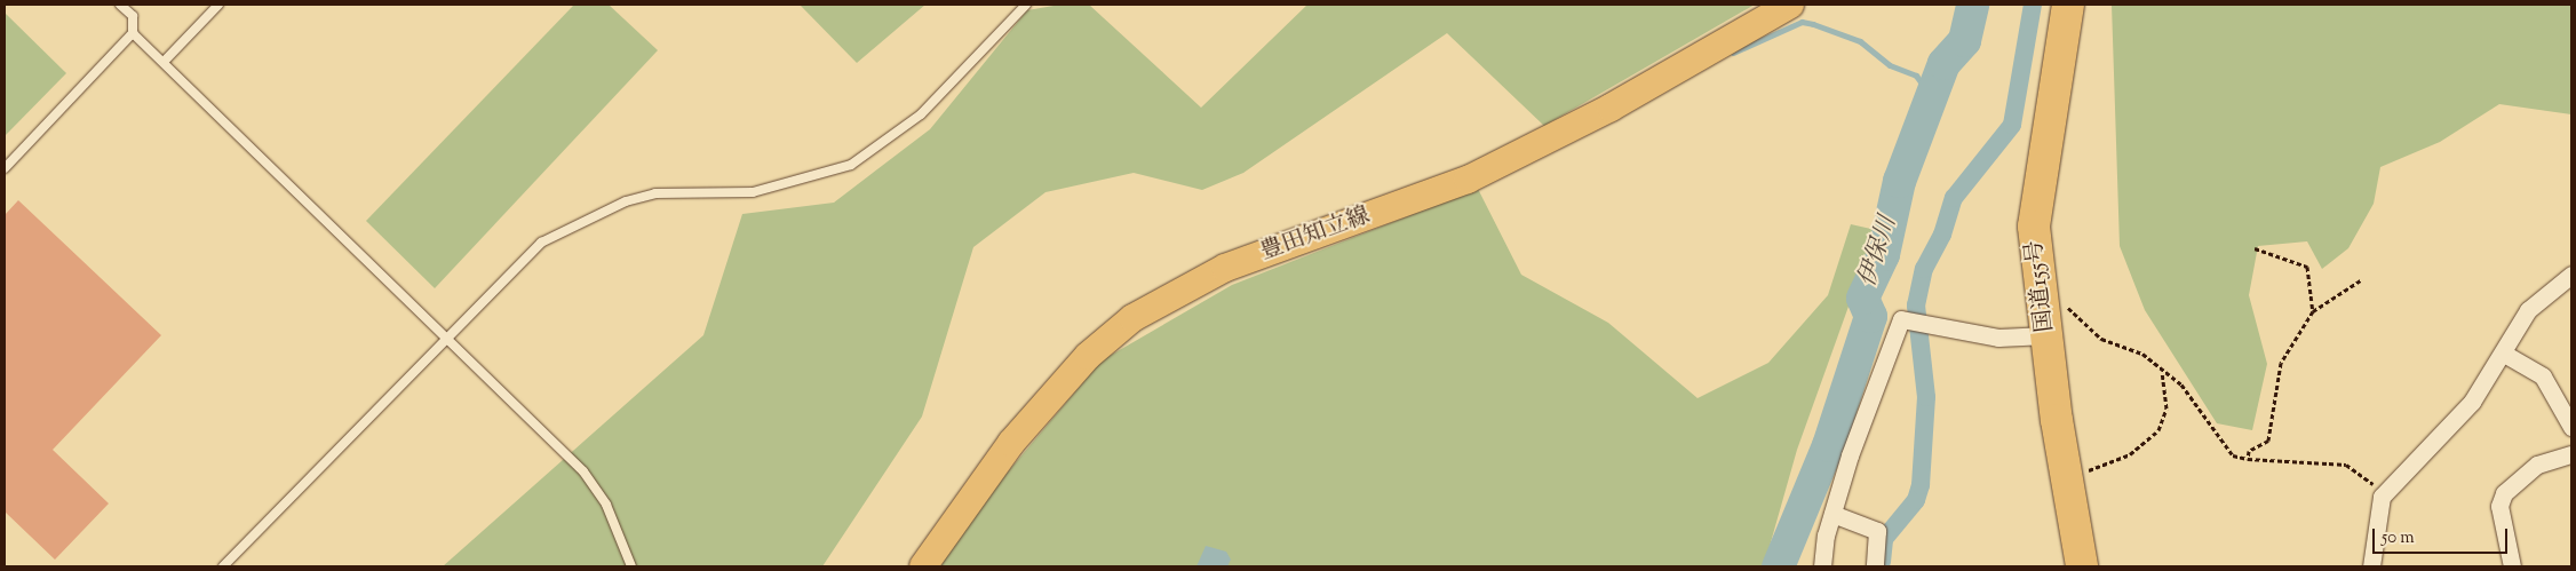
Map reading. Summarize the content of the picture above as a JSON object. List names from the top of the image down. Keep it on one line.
{"streets":{"highway":["国道155号"],"main road":["豊田知立線"]},"water":["伊保川"],"scale_bar":"50 m"}
